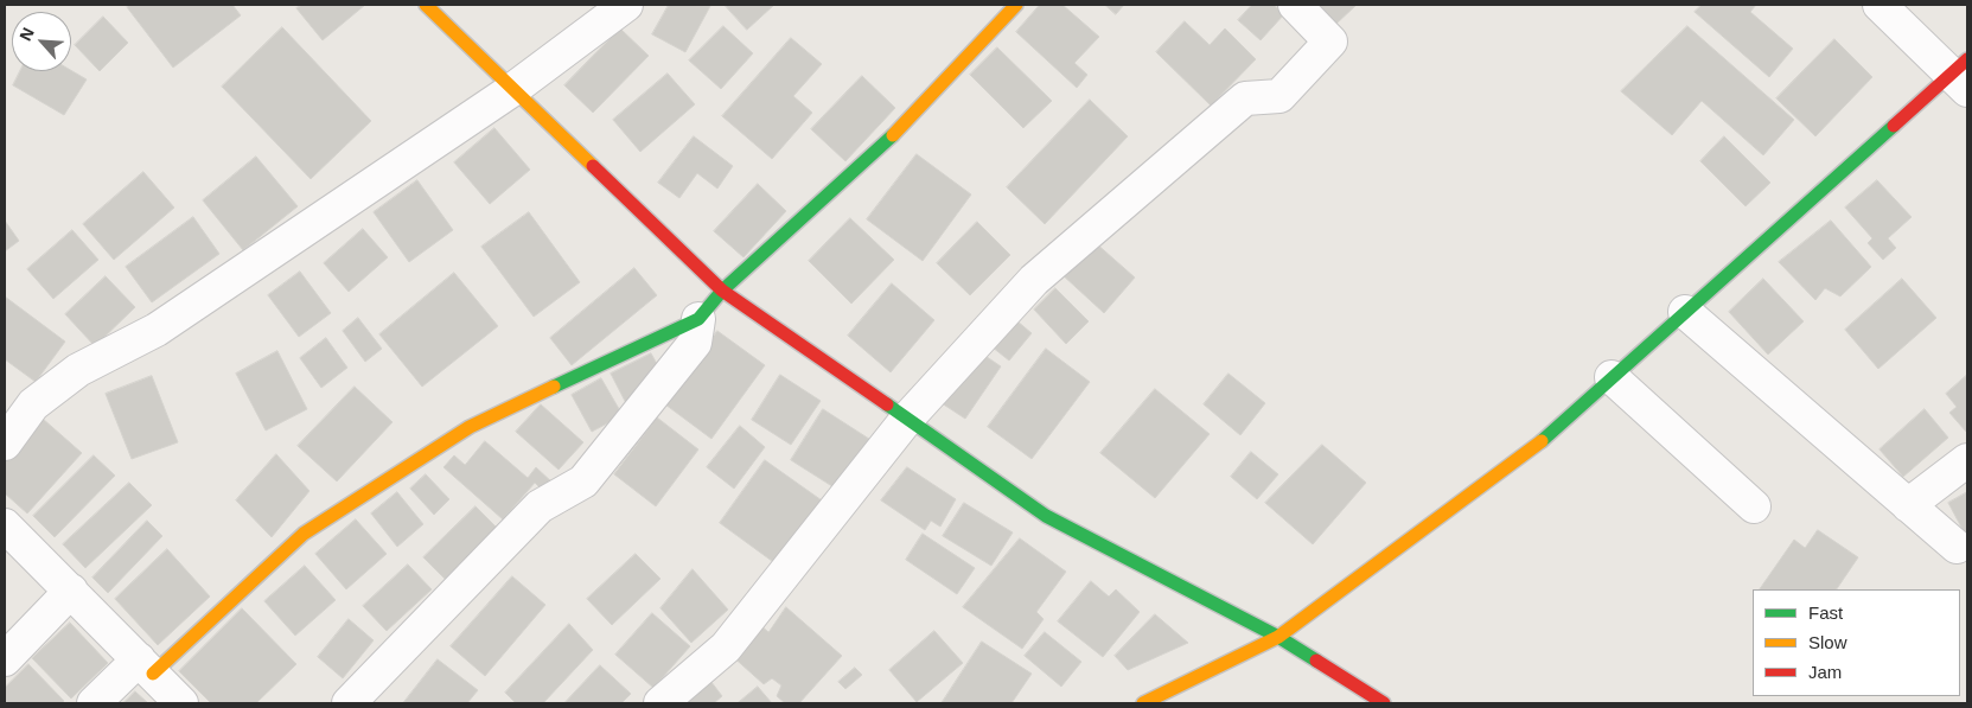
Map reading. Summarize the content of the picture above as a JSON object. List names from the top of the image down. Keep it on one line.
{"legend":["Fast","Slow","Jam"],"north":"top left"}
